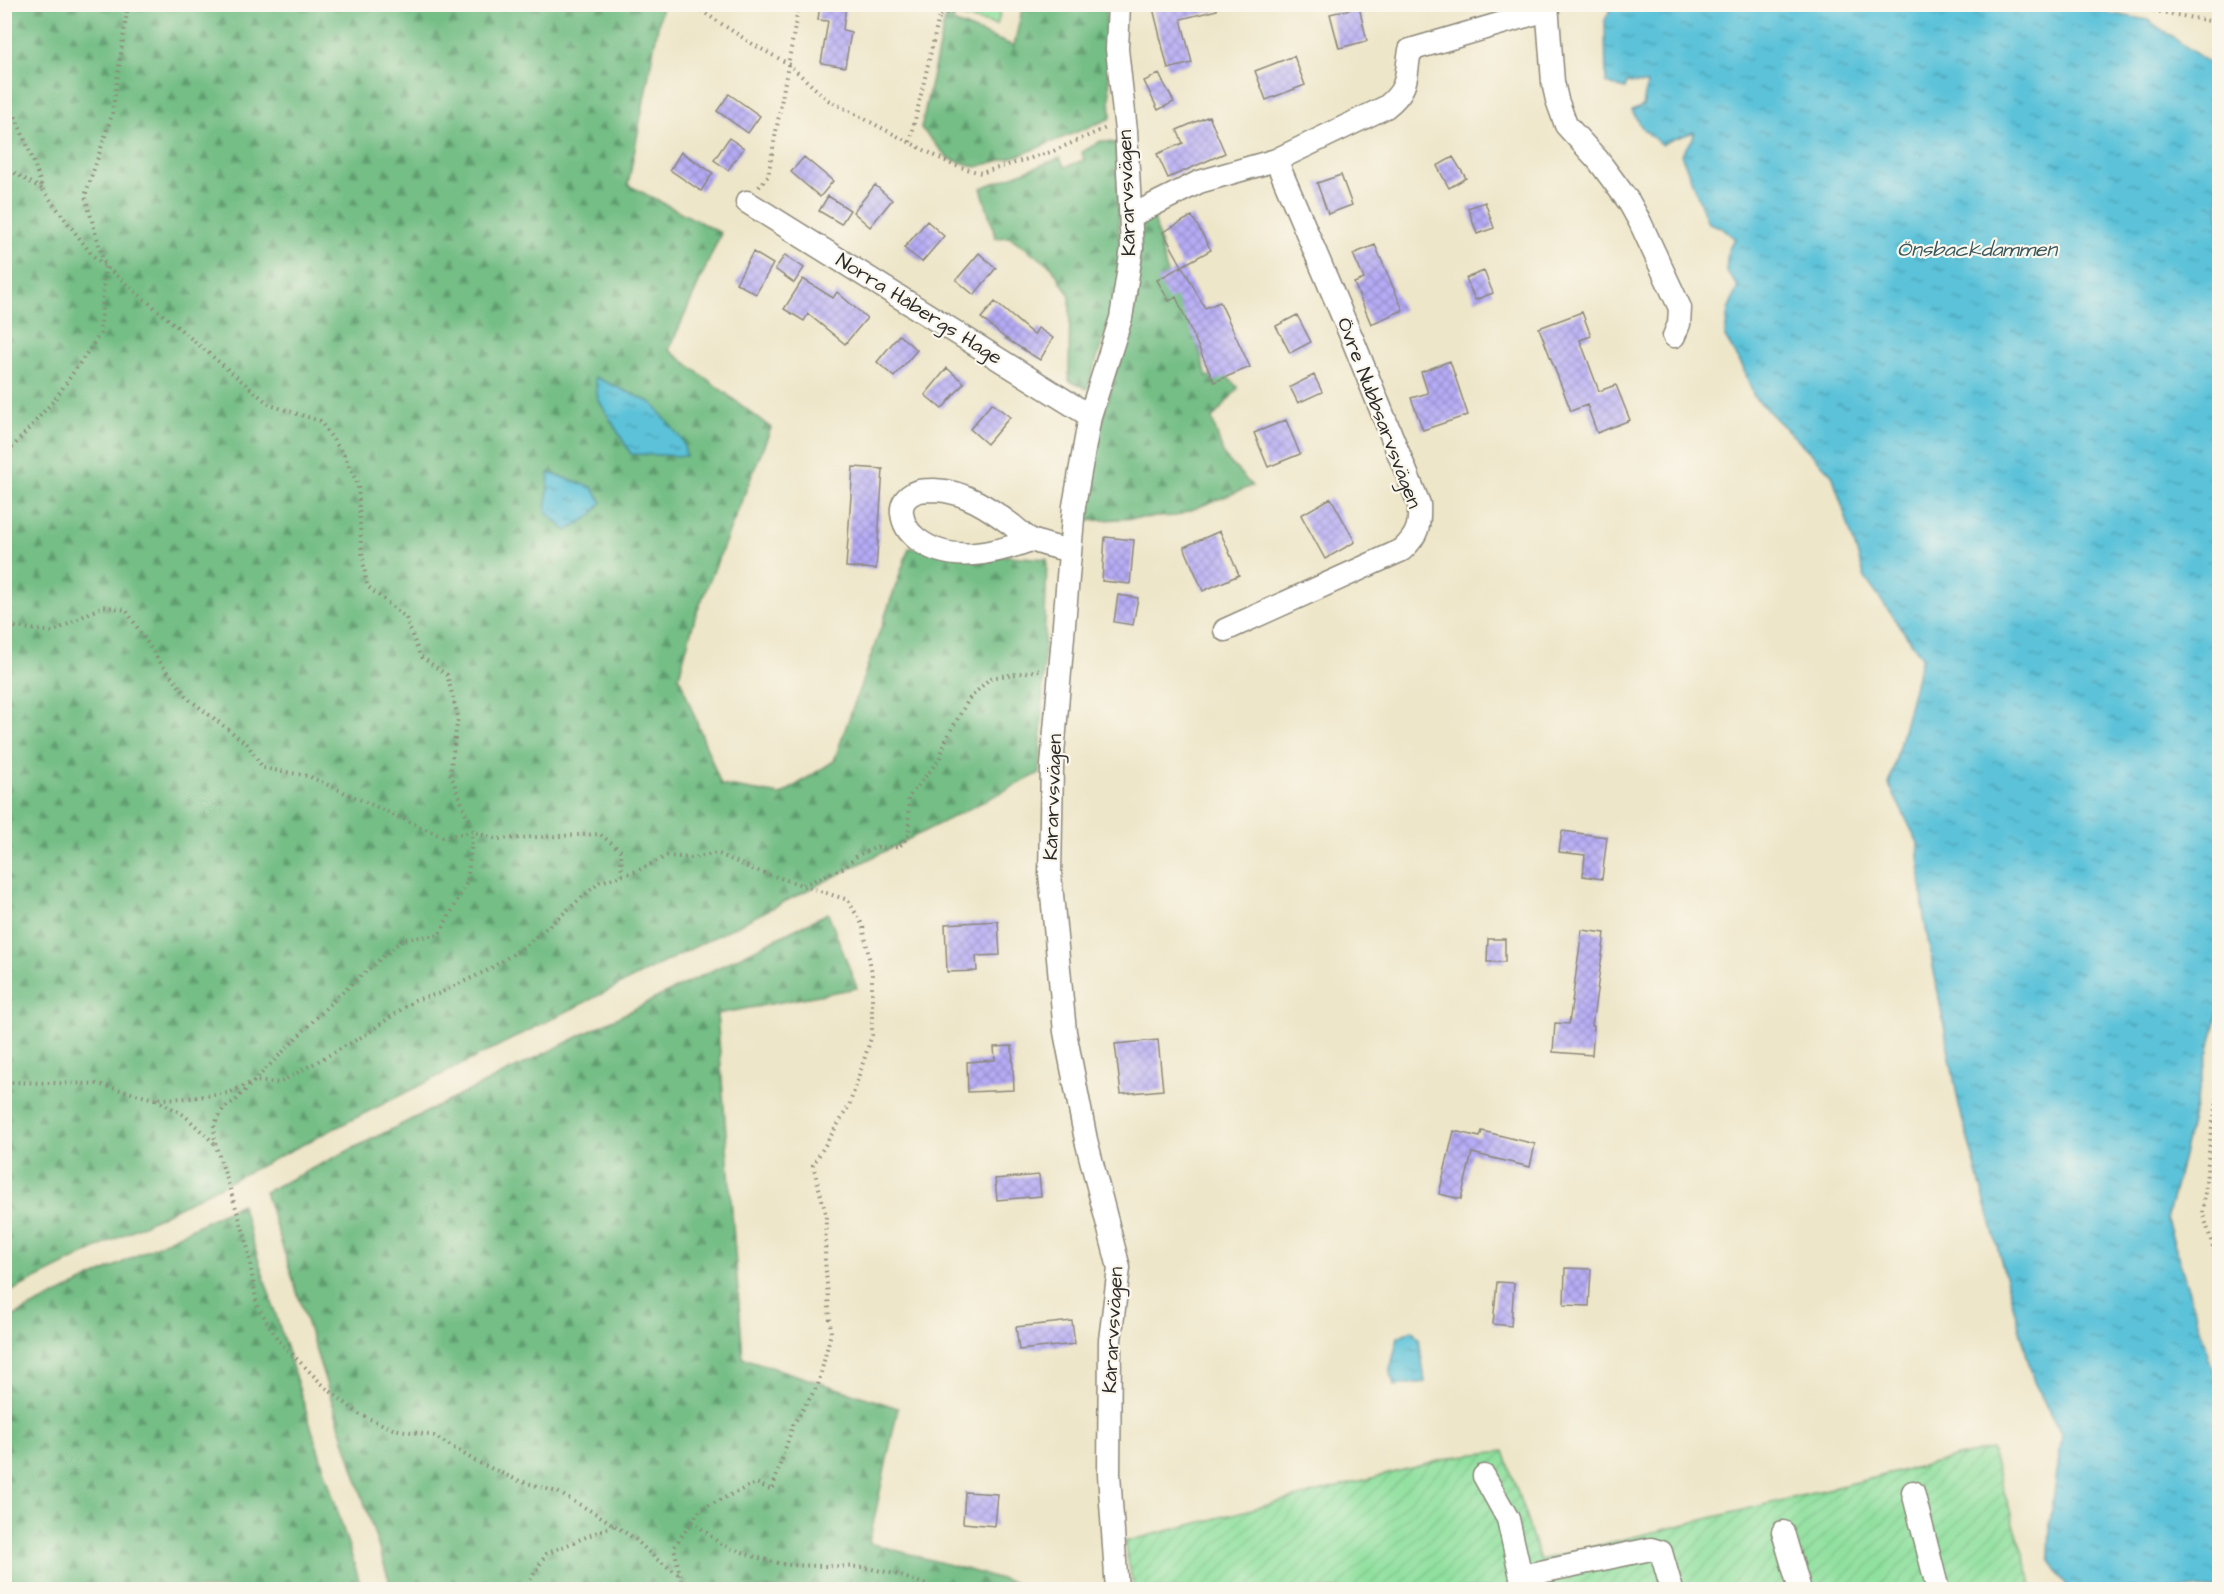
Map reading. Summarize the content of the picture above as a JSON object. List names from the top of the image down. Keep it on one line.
{"streets":{"street":["Kårarvsvägen","Norra Håbergs Hage","Övre Nubbsarvsvägen"]},"crossings":[["Kårarvsvägen","Norra Håbergs Hage"]],"water":["Önsbackdammen"]}
